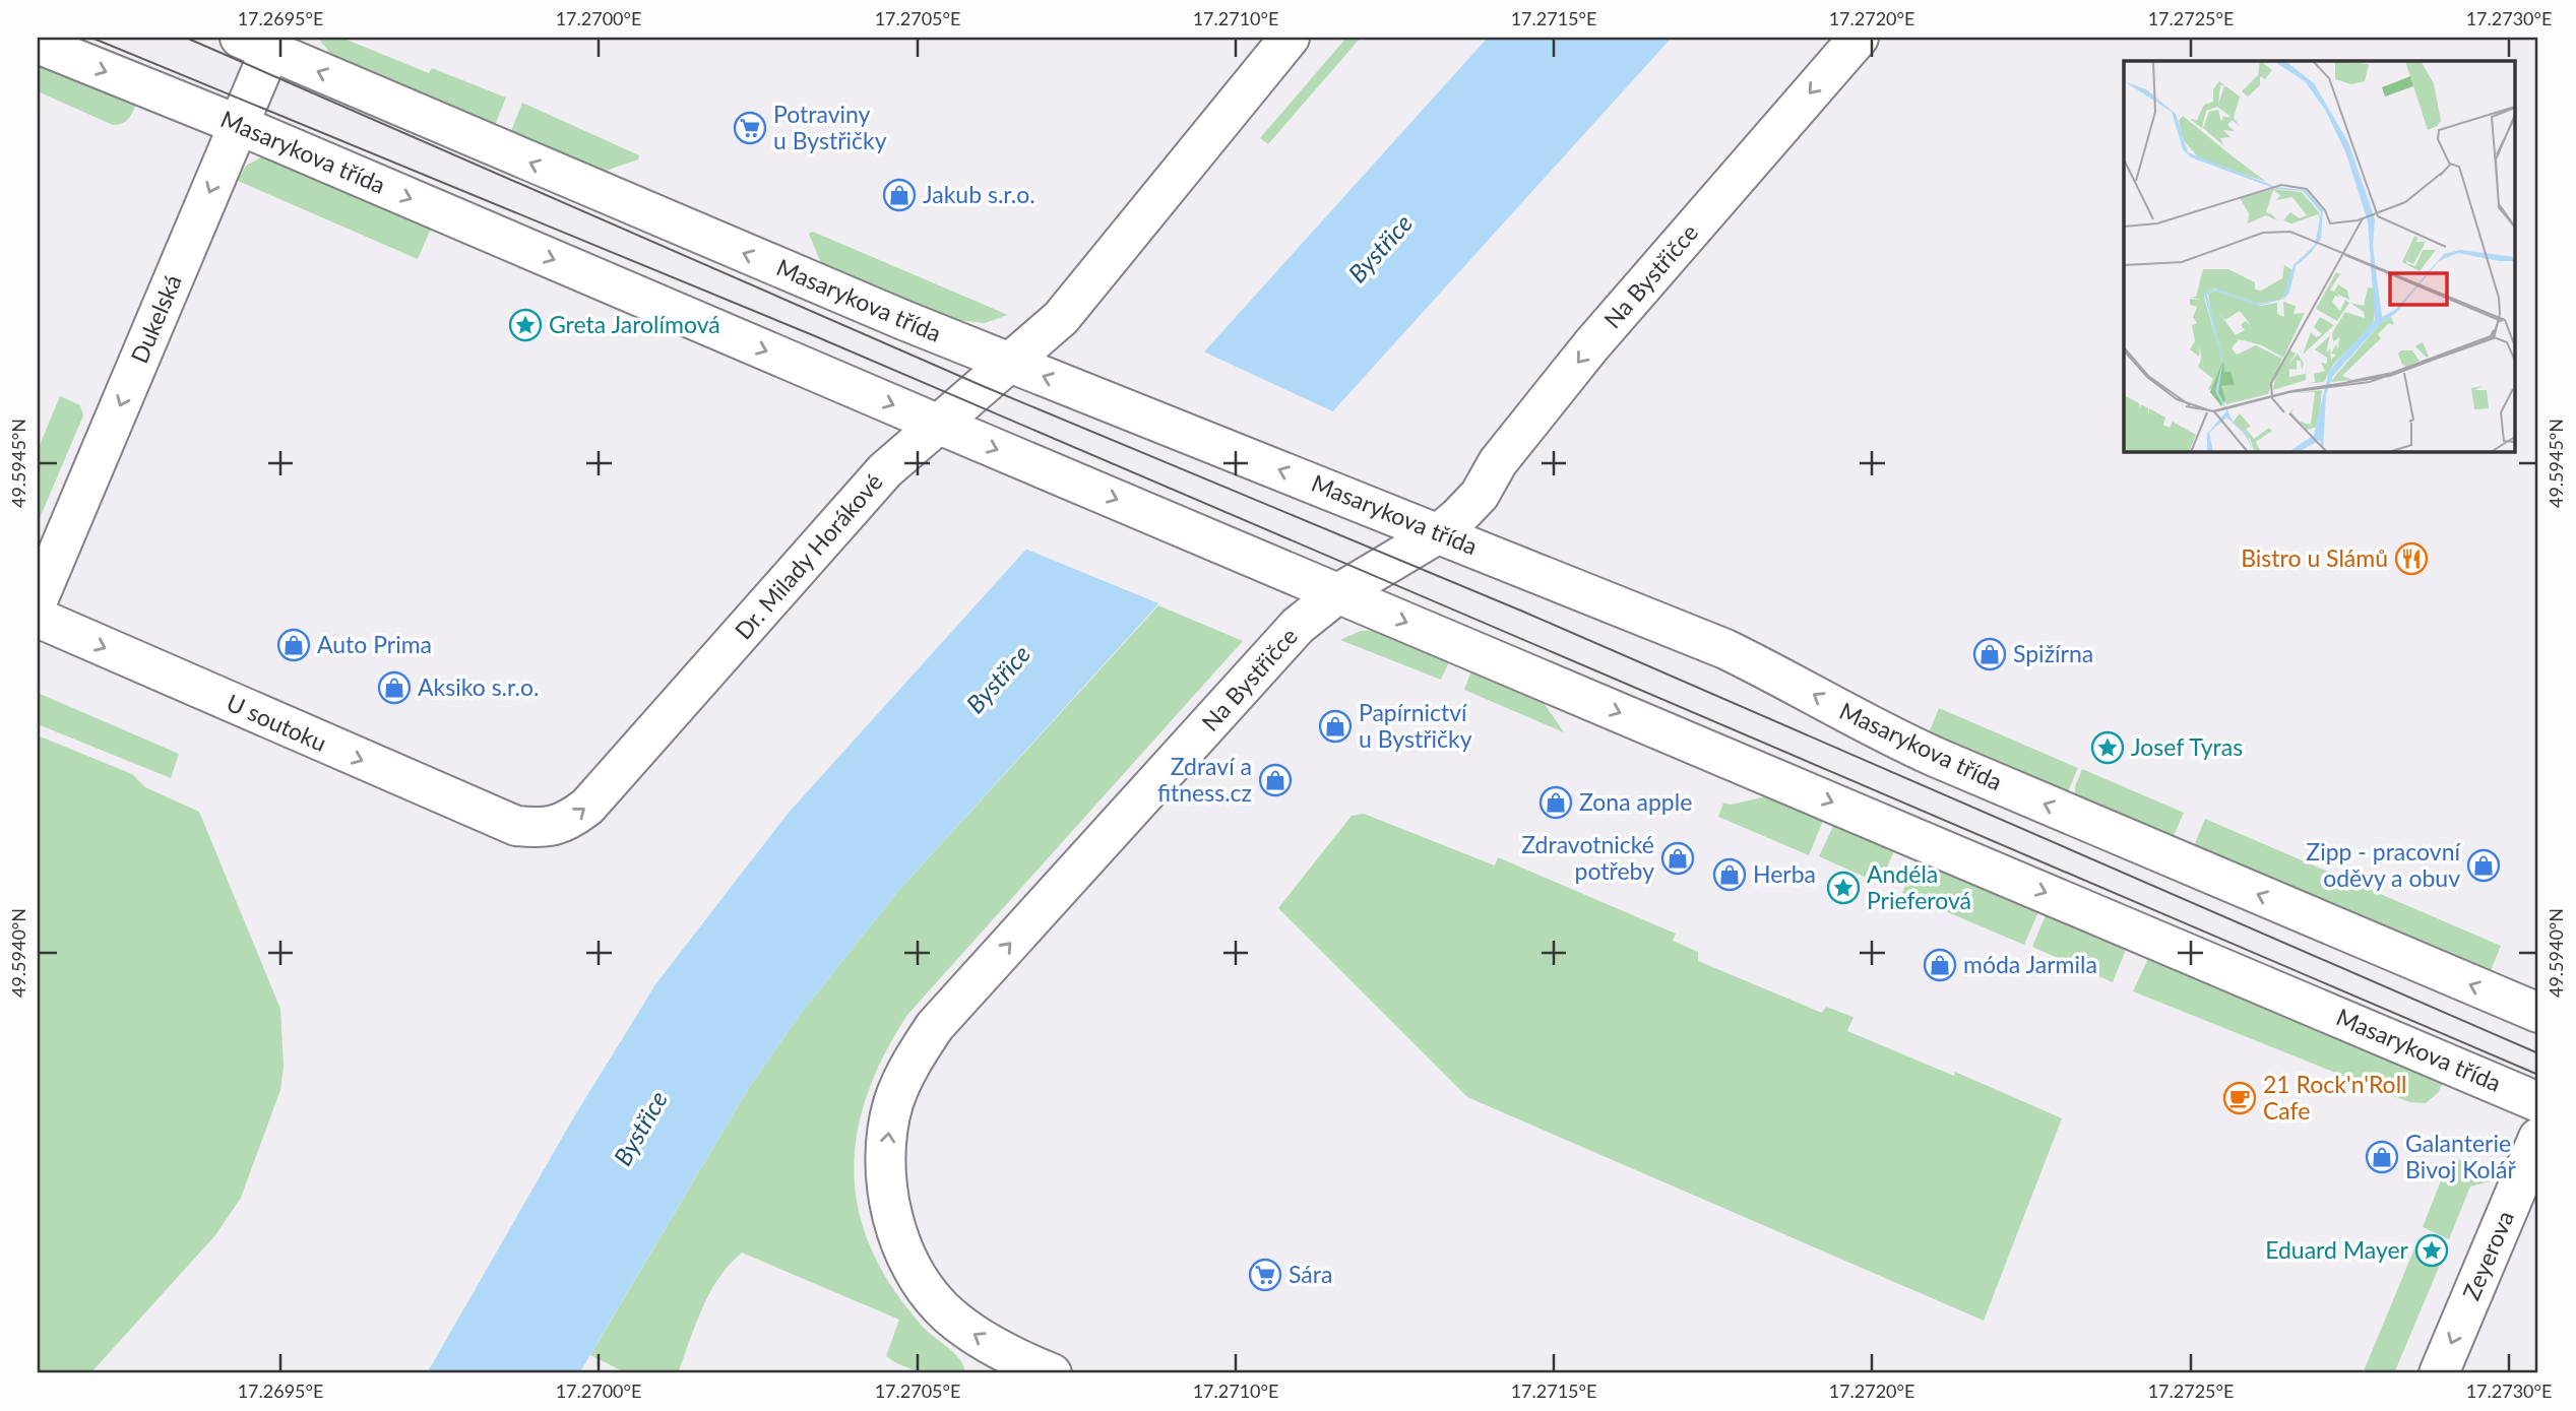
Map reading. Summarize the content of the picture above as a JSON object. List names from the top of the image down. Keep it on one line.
{"streets":{"street":["Masarykova třída","Na Bystřičce","Dukelská","Dr. Milady Horákové","U soutoku","Zeyerova"]},"crossings":[["Masarykova třída","Na Bystřičce"],["Masarykova třída","Dukelská"],["Masarykova třída","Dr. Milady Horákové"],["Dr. Milady Horákové","U soutoku"]],"one_way":["Dukelská","Dr. Milady Horákové","U soutoku","Zeyerova"],"water":["Bystřice"],"places":{"supermarket":["Potraviny u Bystřičky","Sára"],"shop":["Jakub s.r.o.","Auto Prima","Spižírna","Aksiko s.r.o.","Papírnictví u Bystřičky","Zdraví a fitness.cz","Zona apple","Zdravotnické potřeby","Zipp - pracovní oděvy a obuv","Herba","móda Jarmila","Galanterie Bivoj Kolář"],"place":["Greta Jarolímová","Josef Tyras","Andéla Prieferová","Eduard Mayer"],"restaurant":["Bistro u Slámů"],"cafe":["21 Rock'n'Roll Cafe"]},"coordinates":["17.2695°E","17.2700°E","17.2705°E","17.2710°E","17.2715°E","17.2720°E","17.2725°E","17.2730°E","49.5945°N","49.5940°N"]}
